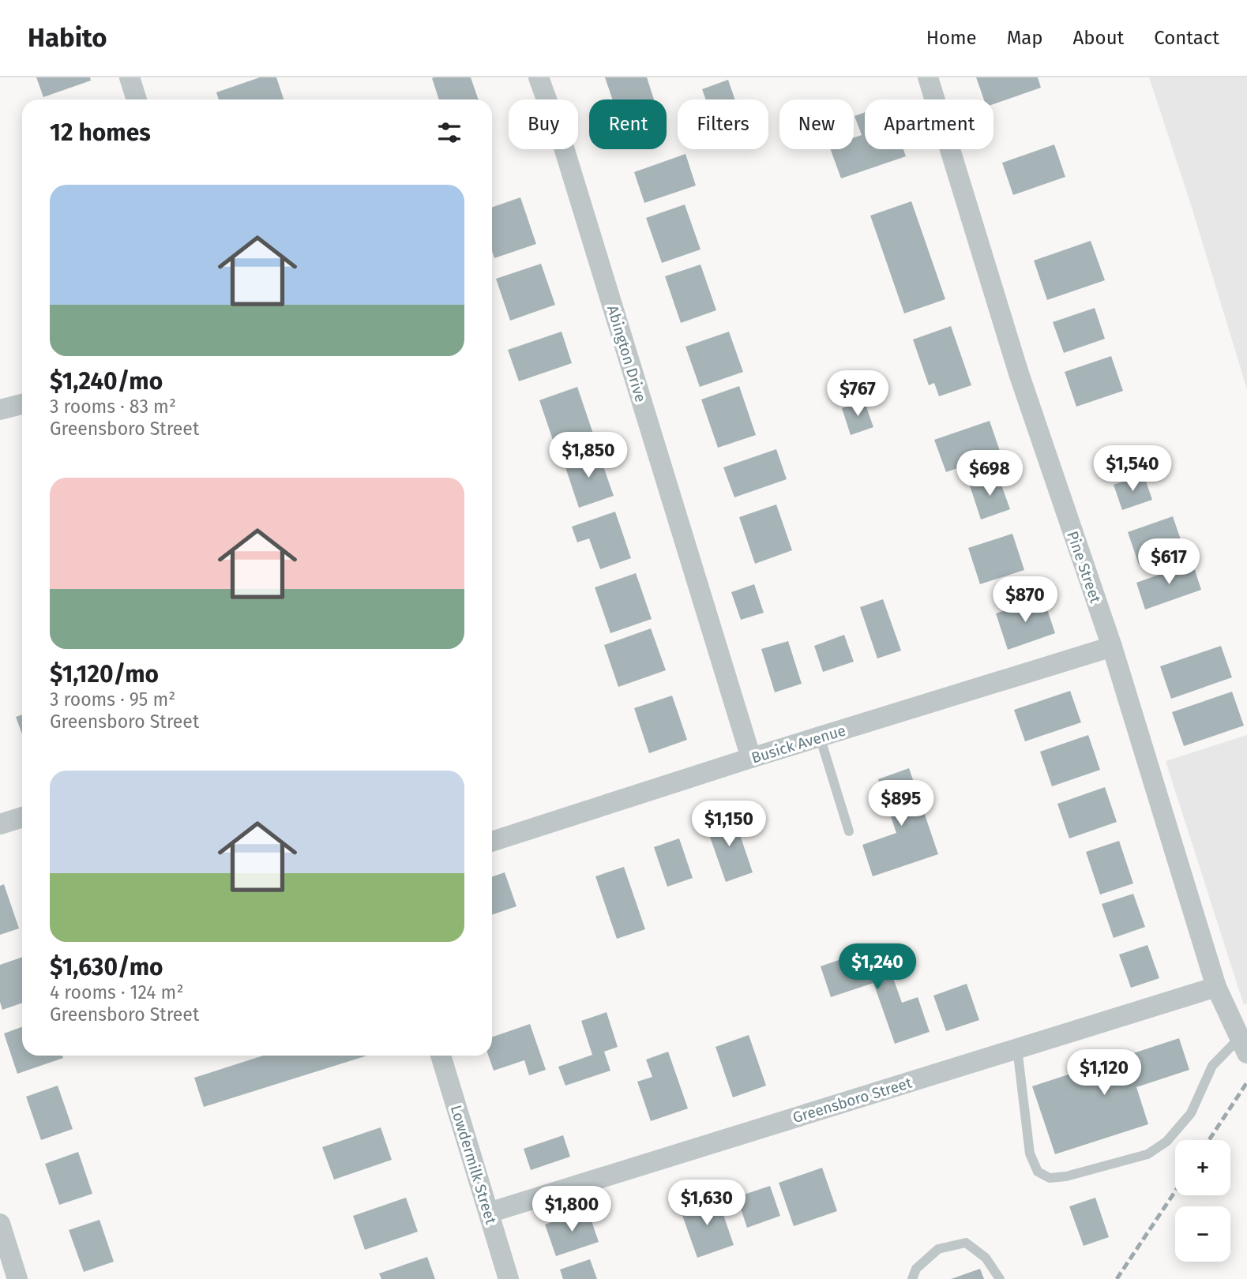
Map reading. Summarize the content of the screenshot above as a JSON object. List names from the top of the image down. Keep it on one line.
{"streets":{"street":["Abington Drive","Pine Street","Busick Avenue","Greensboro Street","Lowdermilk Street"]},"crossings":[["Abington Drive","Busick Avenue"],["Pine Street","Busick Avenue"],["Pine Street","Greensboro Street"],["Greensboro Street","Lowdermilk Street"]],"page":{"header":"Habito","nav":["Home","Map","About","Contact"],"chip":["Buy","Rent","Filters","New","Apartment"],"heading":"12 homes","list":[{"name":"$1,240/mo","note":"3 rooms · 83 m² · Greensboro Street"},{"name":"$1,120/mo","note":"3 rooms · 95 m² · Greensboro Street"},{"name":"$1,630/mo","note":"4 rooms · 124 m² · Greensboro Street"}],"price":["$767","$1,850","$1,540","$698","$617","$870","$895","$1,150","$1,240","$1,120","$1,630","$1,800"],"map_buttons":["+","−"]}}
